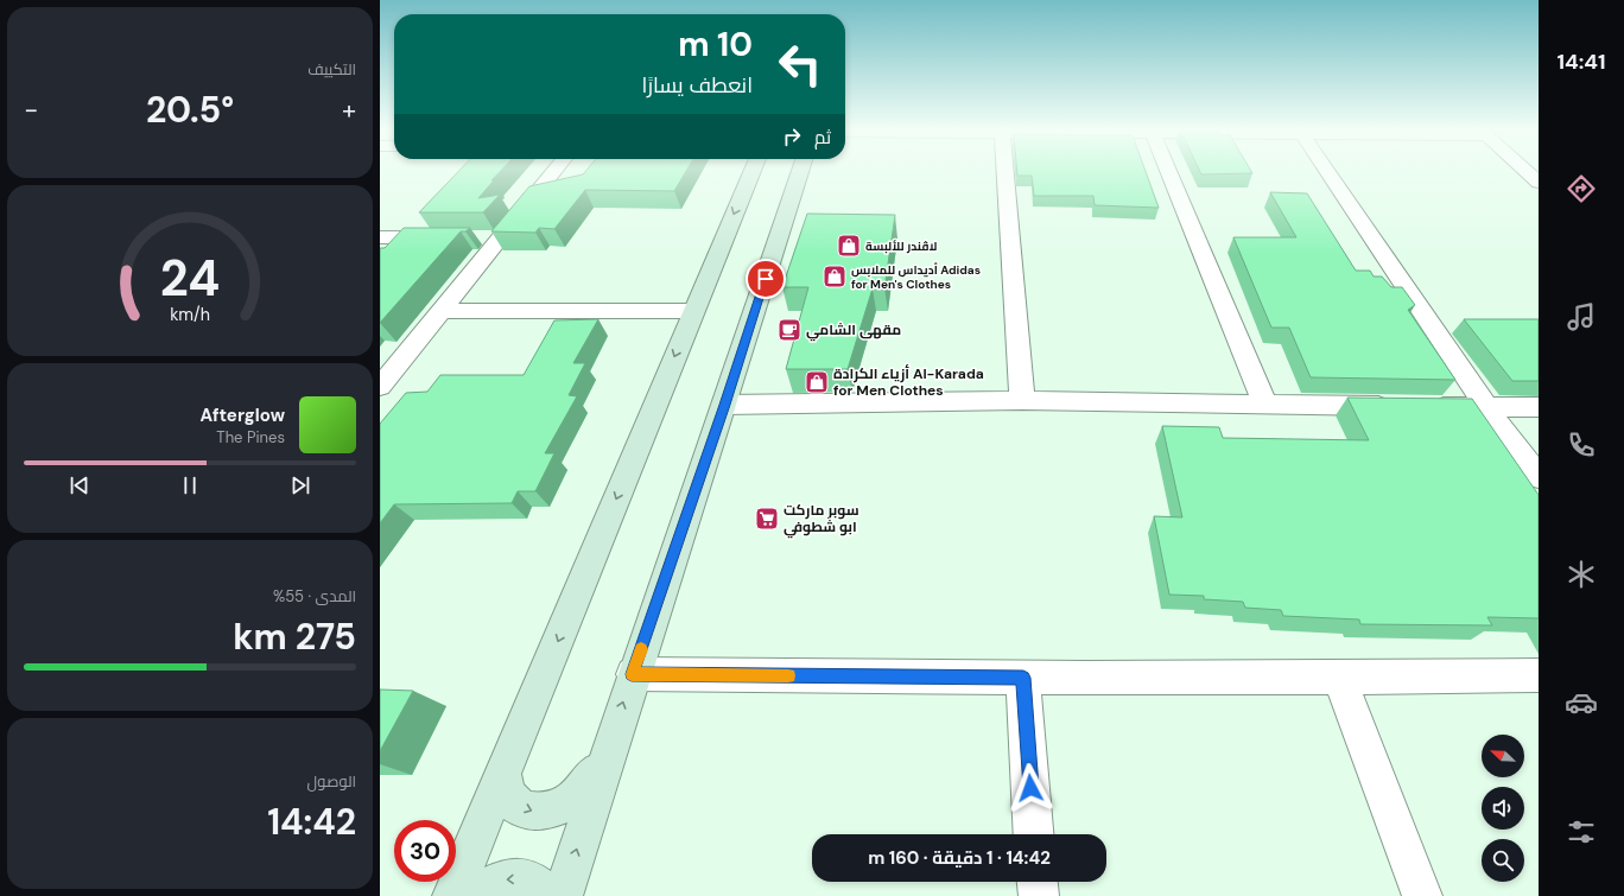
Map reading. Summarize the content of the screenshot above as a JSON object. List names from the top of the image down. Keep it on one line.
{"places":{"shop":["لاڤندر للألبسة","أديداس للملابس Adidas for Men's Clothes","أزياء الكرادة Al-Karada for Men Clothes"],"cafe":["مقهى الشامي"],"supermarket":["سوبر ماركت ابو شطوفي"]},"north":"top left","page":{"tabs":"14:41","tile":["التكييف",["المدى · 55%","275 km"],["الوصول","14:42"]],"turn":["10 m","انعطف يسارًا"],"heat":["−","20.5°","+"],"then":"ثم","song":["Afterglow","The Pines"],"limit":"30","trip":"14:42 · 1 دقيقة · 160 m","gauge":["24","km/h"]}}
